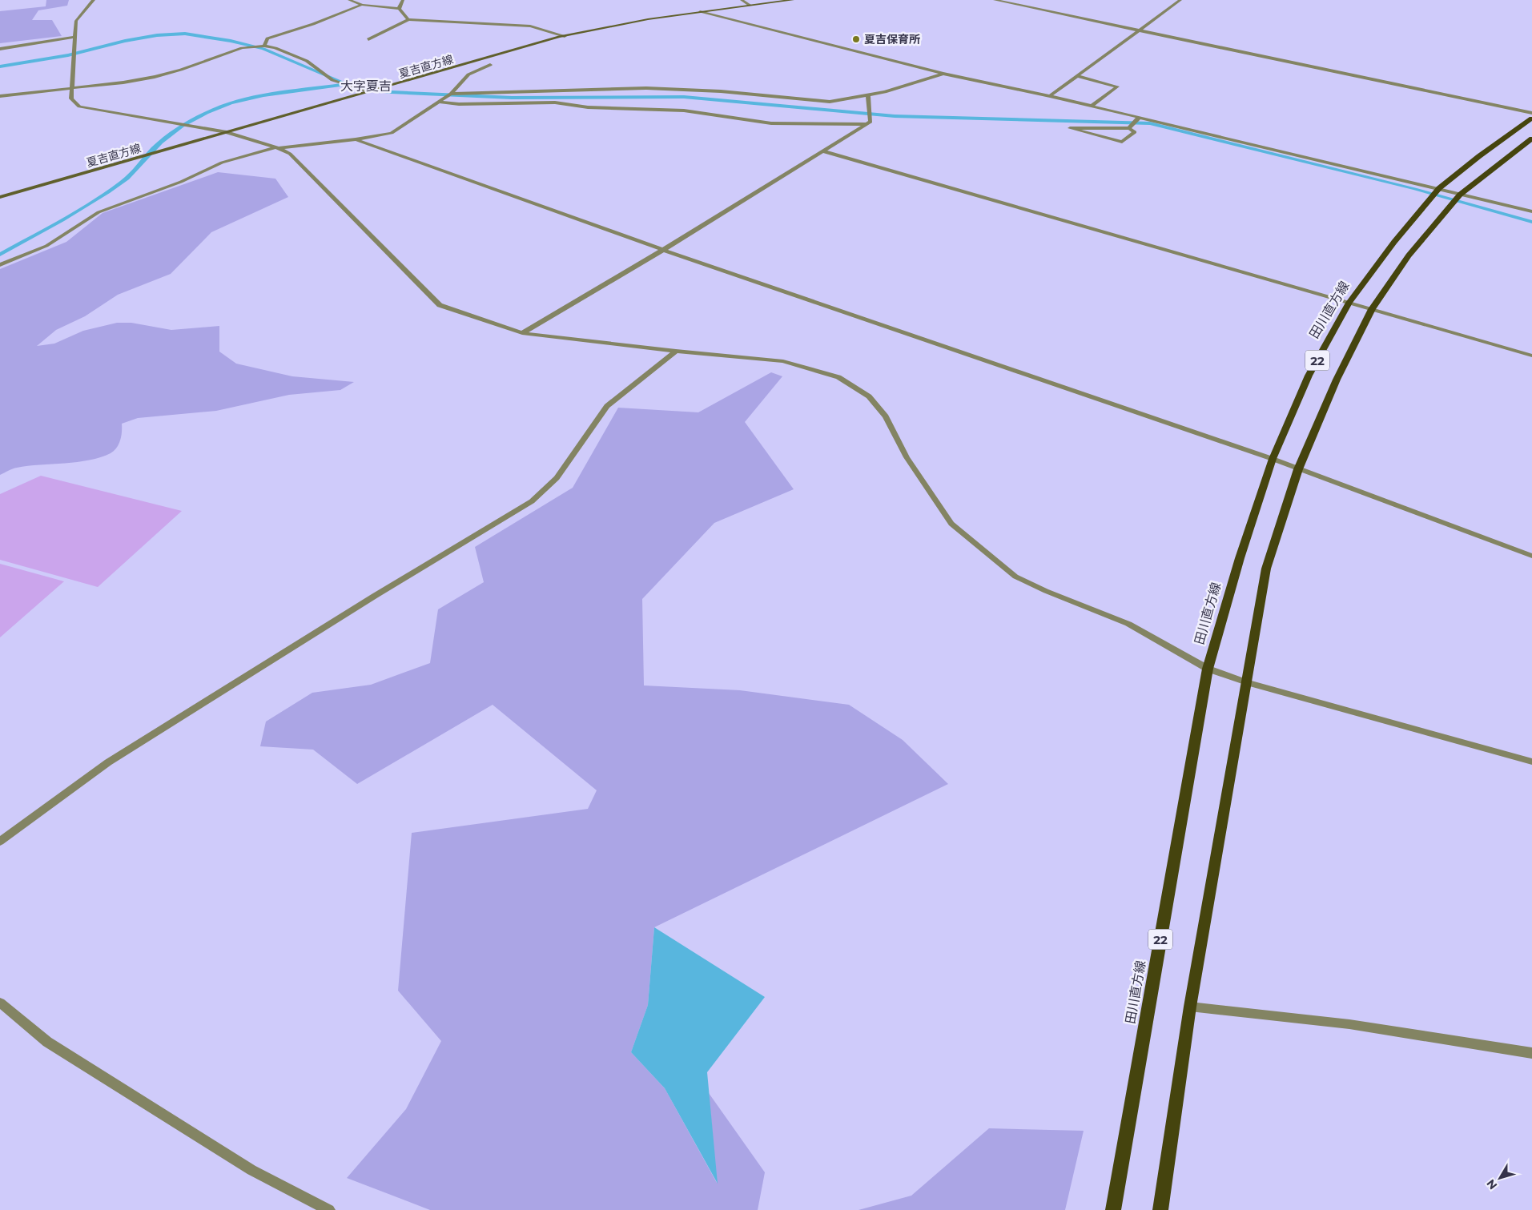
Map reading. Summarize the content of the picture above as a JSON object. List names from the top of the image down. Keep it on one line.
{"streets":{"main road":["夏吉直方線","田川直方線","22"]},"districts":["大字夏吉"],"places":["夏吉保育所"],"north":"bottom left"}
